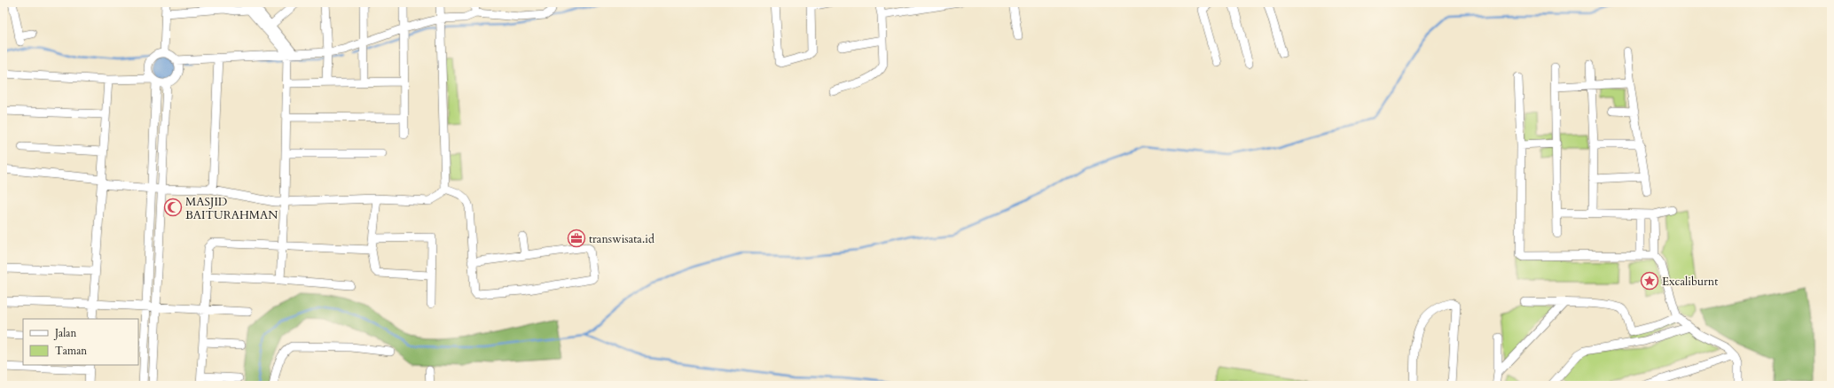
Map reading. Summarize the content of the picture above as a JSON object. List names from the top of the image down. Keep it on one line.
{"places":{"mosque":["MASJID BAITURAHMAN"],"office":["transwisata.id"],"place":["Excaliburnt"]},"legend":["Jalan","Taman"]}
